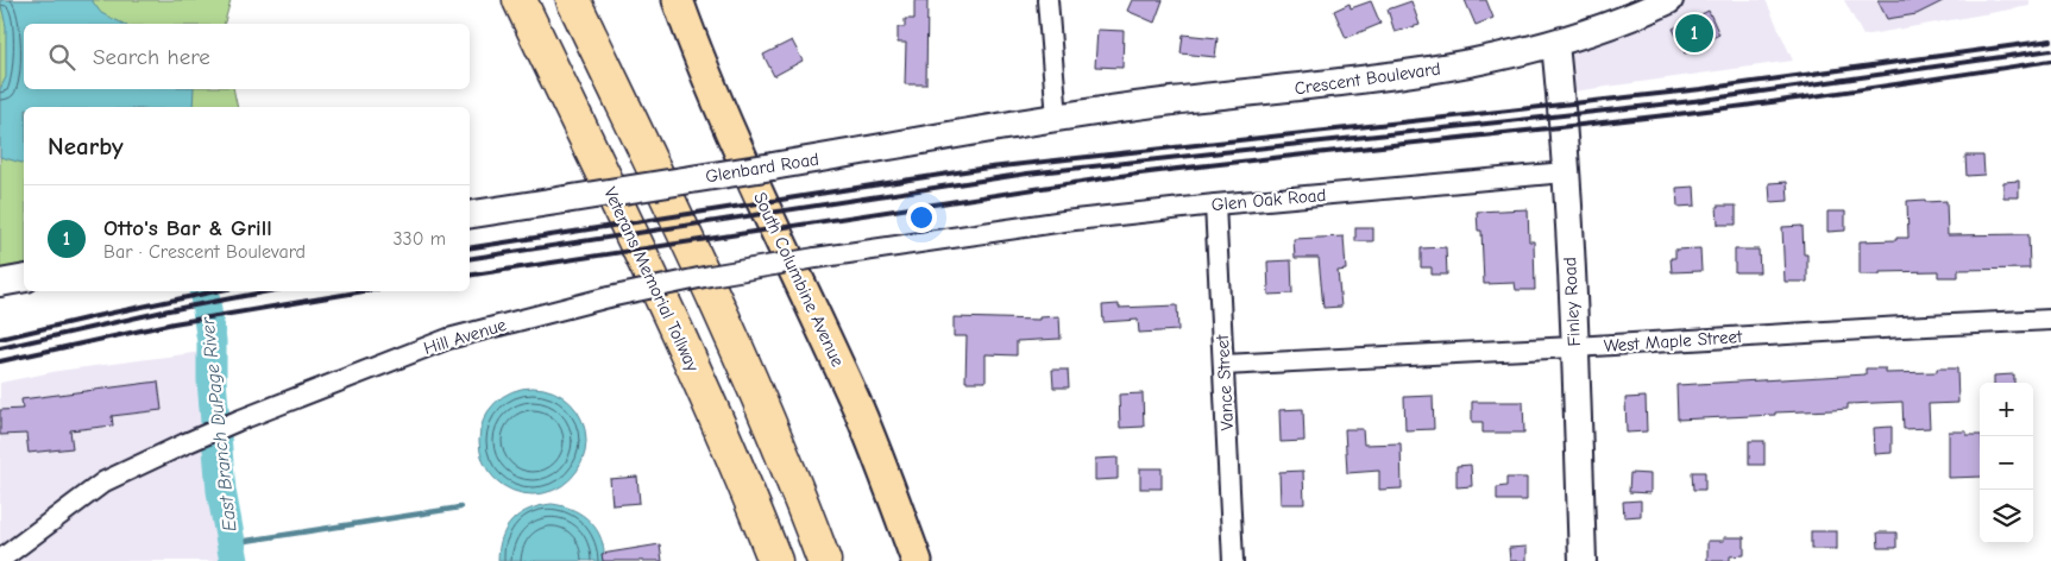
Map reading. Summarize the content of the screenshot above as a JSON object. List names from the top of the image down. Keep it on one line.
{"streets":{"highway":["Veterans Memorial Tollway"],"main road":["South Columbine Avenue"],"street":["Crescent Boulevard","Glenbard Road","Glen Oak Road","Finley Road","Hill Avenue","West Maple Street","Vance Street"]},"crossings":[["Crescent Boulevard","Glenbard Road"],["Crescent Boulevard","Finley Road"],["Glen Oak Road","Finley Road"],["Glen Oak Road","Hill Avenue"],["Glen Oak Road","Vance Street"],["Finley Road","West Maple Street"],["West Maple Street","Vance Street"]],"water":["East Branch DuPage River"],"page":{"pins":"1","search":"Search here","heading":"Nearby","list":[{"mark":"1","name":"Otto's Bar & Grill","note":"Bar · Crescent Boulevard","value":"330 m"}],"map_buttons":["+","−"]}}
